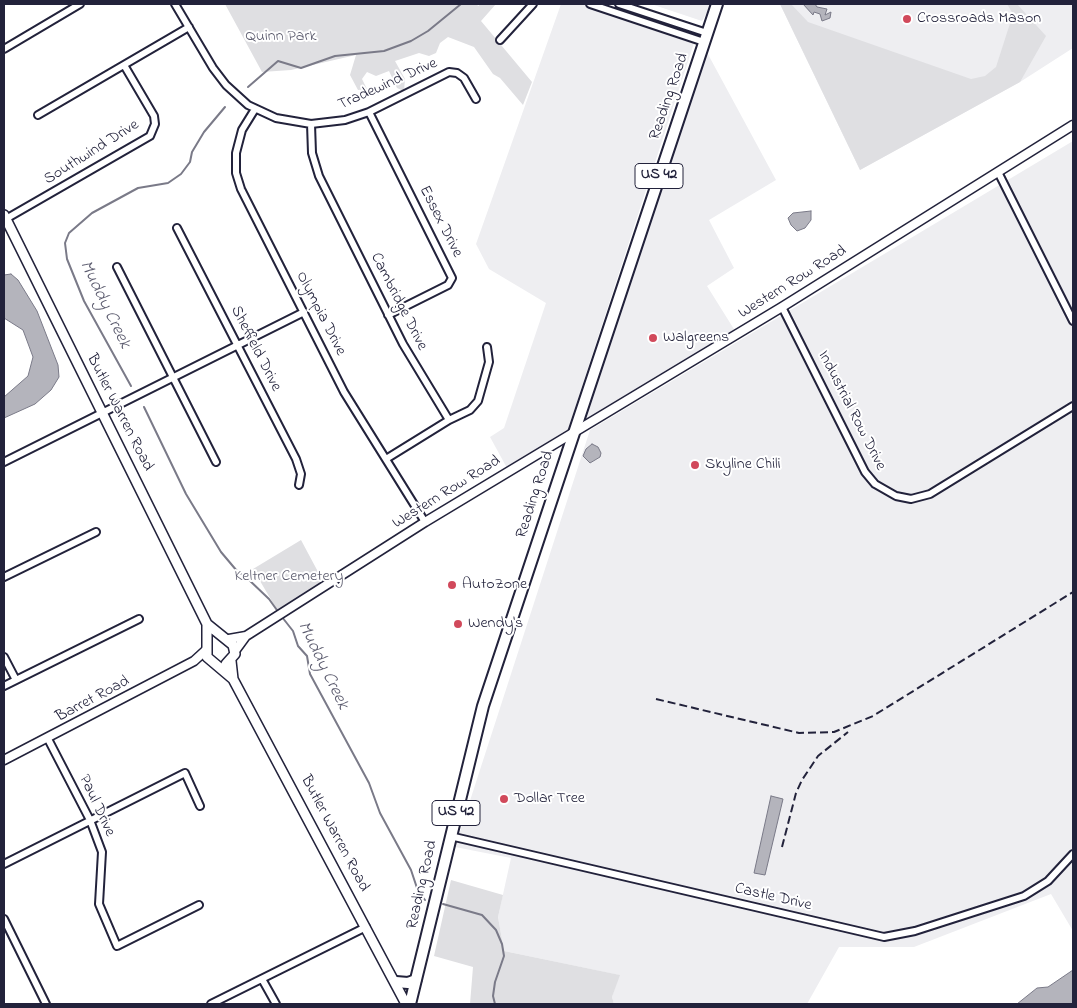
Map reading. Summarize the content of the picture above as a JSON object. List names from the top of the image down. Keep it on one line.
{"streets":{"main road":["Reading Road","US 42","Butler Warren Road"],"street":["Tradewind Drive","Southwind Drive","Essex Drive","Western Row Road","Cambridge Drive","Olympia Drive","Sheffield Drive","Industrial Row Drive","Barret Road","Paul Drive","Castle Drive"]},"crossings":[["Tradewind Drive","Essex Drive"],["Tradewind Drive","Cambridge Drive"],["Tradewind Drive","Olympia Drive"],["Reading Road","Western Row Road"],["Reading Road","Butler Warren Road"],["Reading Road","Castle Drive"],["Southwind Drive","Butler Warren Road"],["Essex Drive","Cambridge Drive"],["Western Row Road","Olympia Drive"],["Western Row Road","Industrial Row Drive"],["Western Row Road","Butler Warren Road"],["Western Row Road","Barret Road"],["Butler Warren Road","Barret Road"],["Barret Road","Paul Drive"]],"water":["Muddy Creek"],"parks":["Quinn Park","Keltner Cemetery"],"places":["Crossroads Mason","Walgreens","Skyline Chili","AutoZone","Wendy's","Dollar Tree"]}
